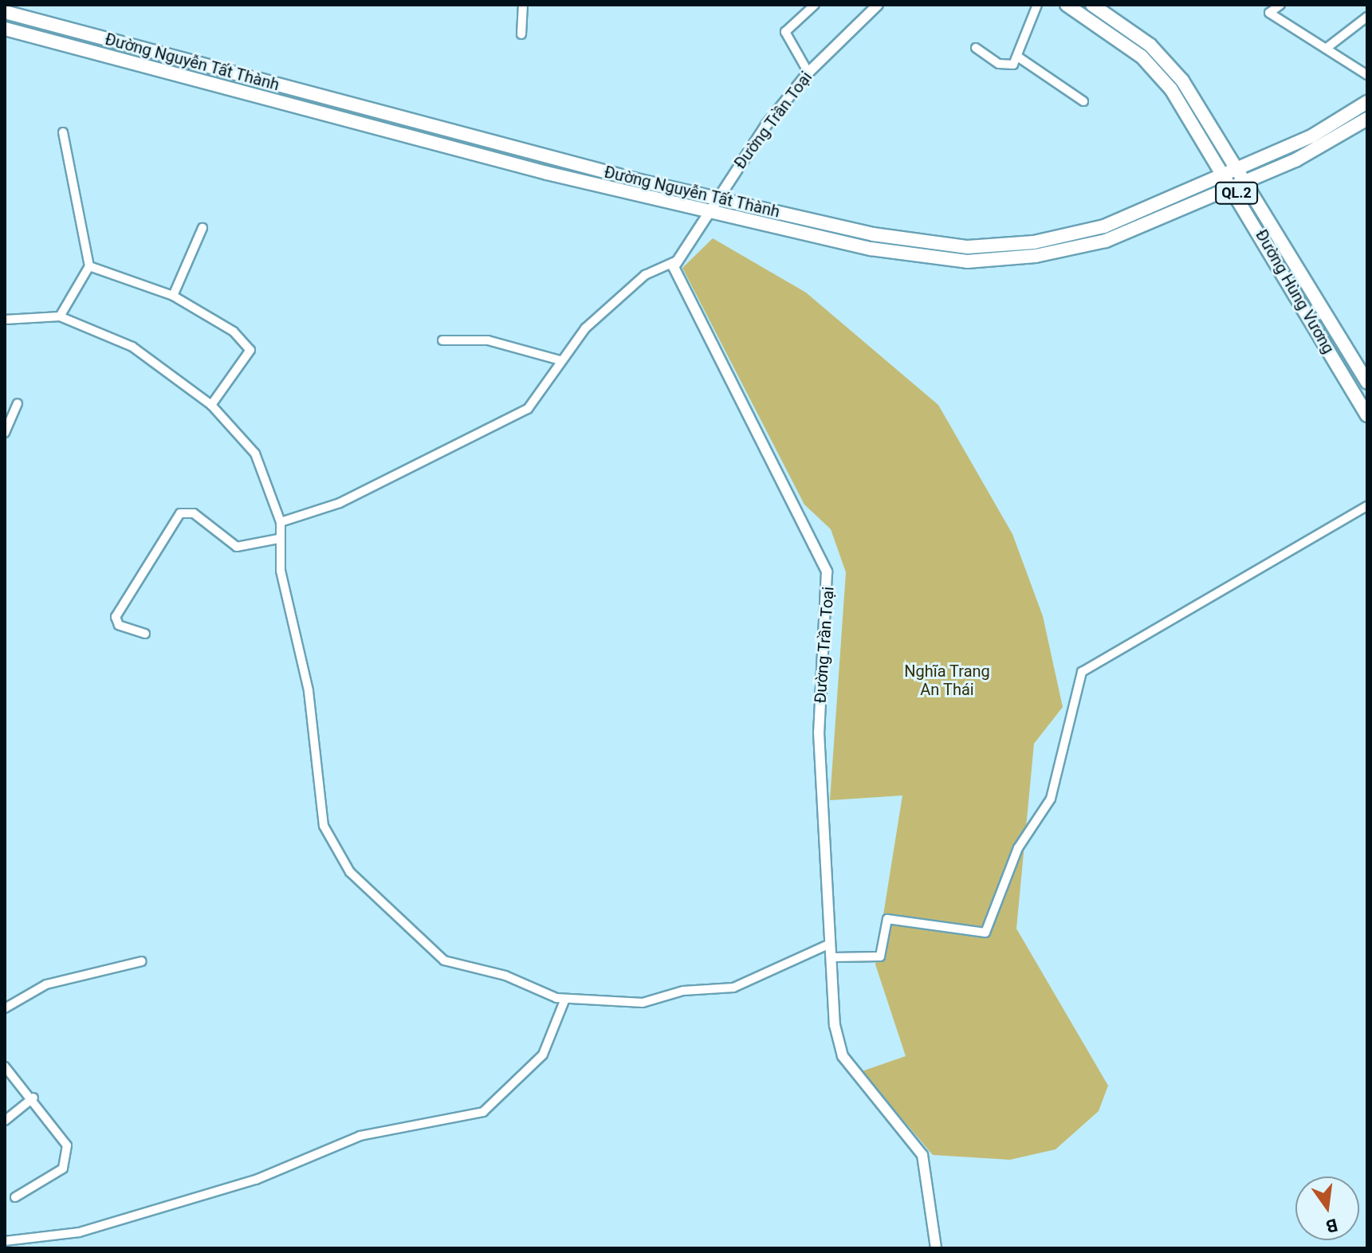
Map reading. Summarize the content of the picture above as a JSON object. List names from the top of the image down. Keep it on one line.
{"streets":{"main road":["Đường Nguyễn Tất Thành","QL.2","Đường Hùng Vương"],"street":["Đường Trần Toại"]},"crossings":[["Đường Nguyễn Tất Thành","Đường Trần Toại"],["Đường Nguyễn Tất Thành","Đường Hùng Vương"]],"parks":["Nghĩa Trang An Thái"],"north":"bottom"}
